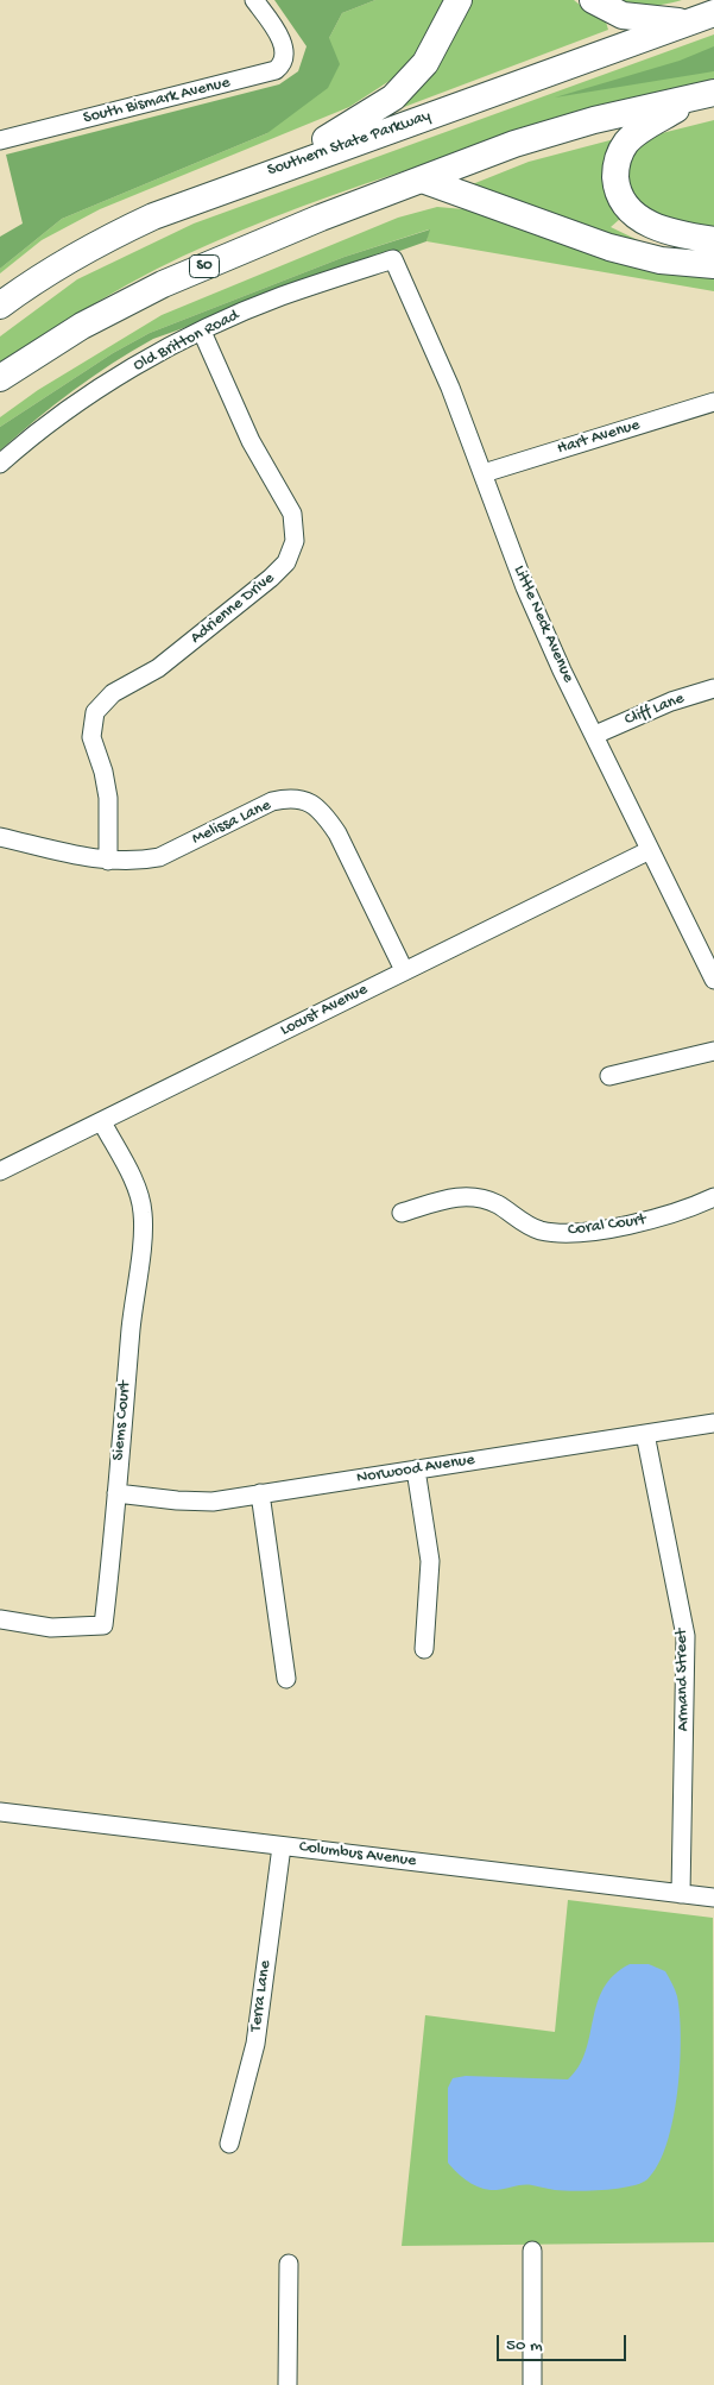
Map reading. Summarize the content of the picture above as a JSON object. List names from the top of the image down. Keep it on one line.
{"streets":{"highway":["Southern State Parkway","SO"],"street":["South Bismark Avenue","Old Britton Road","Hart Avenue","Adrienne Drive","Little Neck Avenue","Cliff Lane","Melissa Lane","Locust Avenue","Coral Court","Siems Court","Norwood Avenue","Armand Street","Columbus Avenue","Terra Lane"]},"crossings":[["Old Britton Road","Adrienne Drive"],["Old Britton Road","Little Neck Avenue"],["Hart Avenue","Little Neck Avenue"],["Adrienne Drive","Melissa Lane"],["Little Neck Avenue","Cliff Lane"],["Little Neck Avenue","Locust Avenue"],["Melissa Lane","Locust Avenue"],["Locust Avenue","Siems Court"],["Siems Court","Norwood Avenue"],["Norwood Avenue","Armand Street"],["Armand Street","Columbus Avenue"],["Columbus Avenue","Terra Lane"]],"scale_bar":"50 m"}
